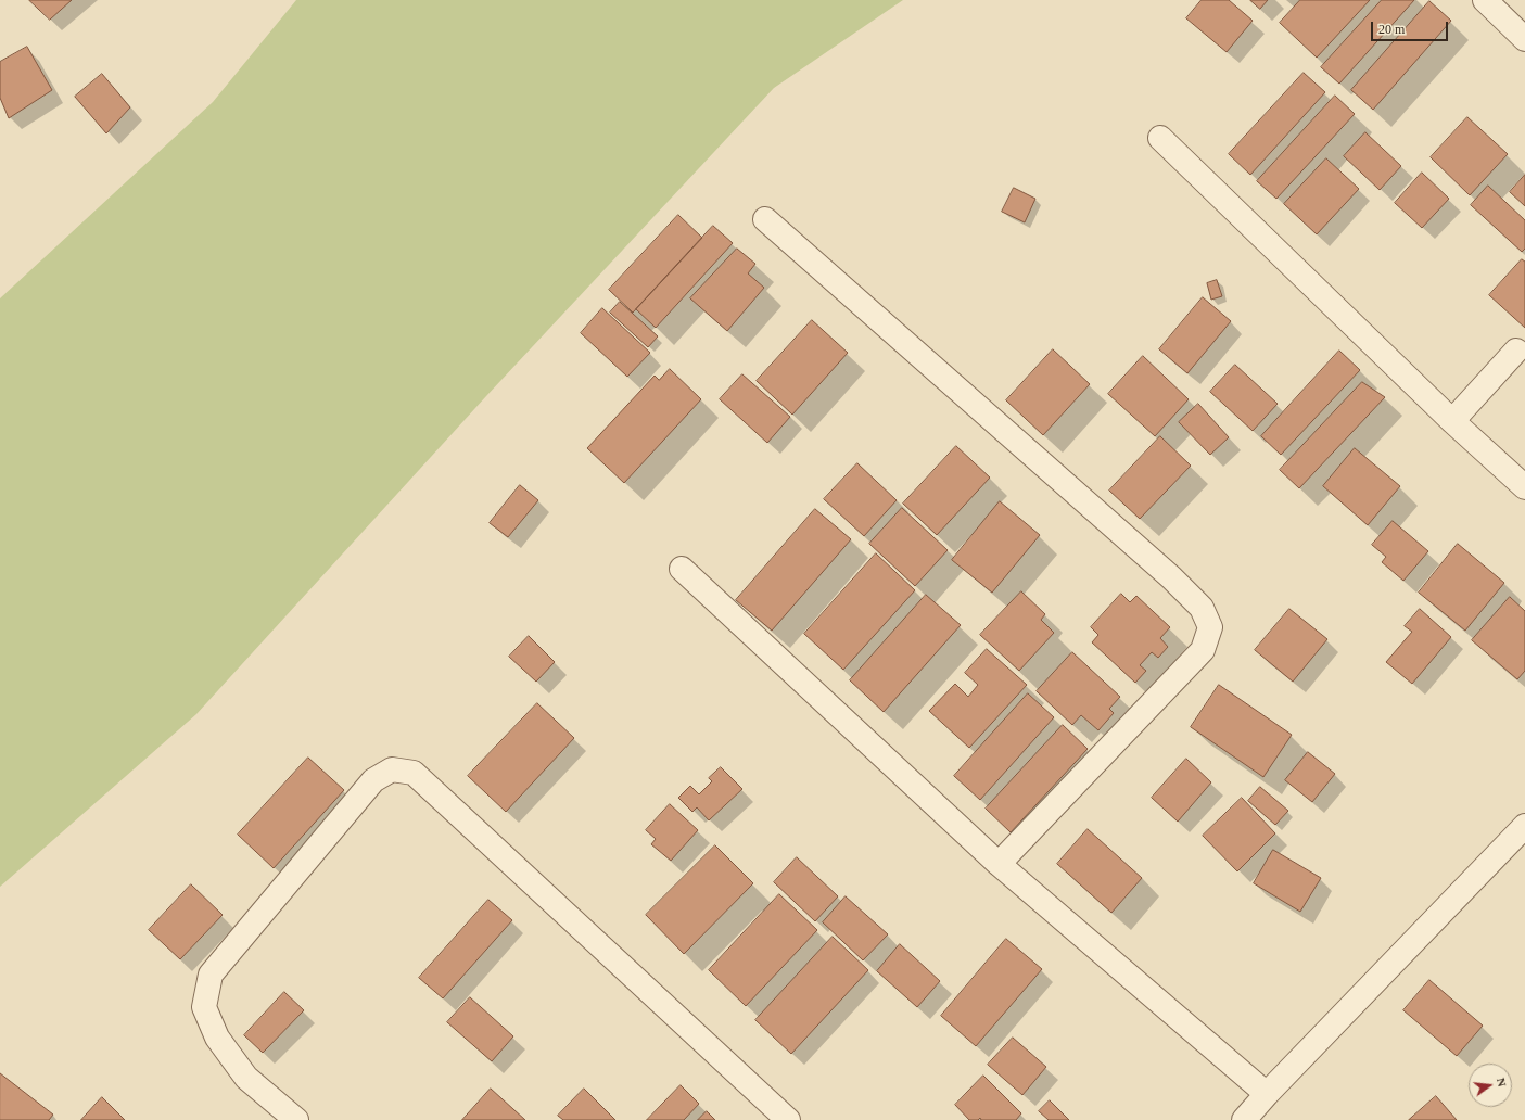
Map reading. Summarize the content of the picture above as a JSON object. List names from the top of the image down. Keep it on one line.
{"scale_bar":"20 m","north":"right"}
